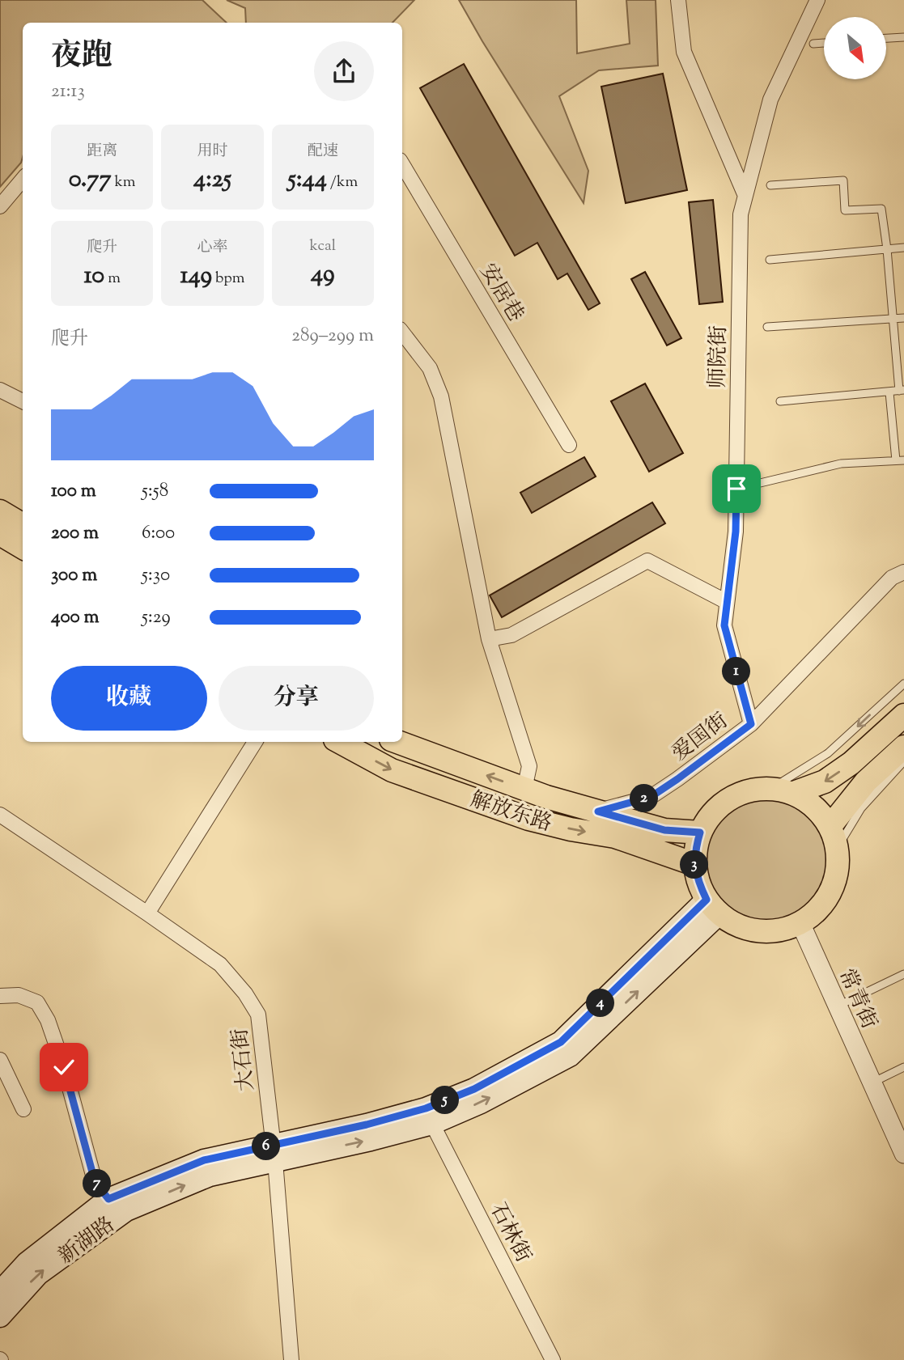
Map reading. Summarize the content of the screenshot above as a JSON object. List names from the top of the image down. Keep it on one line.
{"streets":{"main road":["解放东路","新湖路"],"street":["安居巷","师院街","爱国街","常青街","大石街","石林街"]},"crossings":[["师院街","爱国街"],["爱国街","解放东路"],["解放东路","常青街"],["解放东路","新湖路"],["常青街","新湖路"],["大石街","新湖路"],["石林街","新湖路"]],"north":"bottom right","page":{"heading":["夜跑","21:13"],"stats":[["距离","0.77 km"],["用时","4:25"],["配速","5:44 /km"],["爬升","10 m"],["心率","149 bpm"],["kcal","49"]],"chart":["爬升","289–299 m"],"list":[{"name":"100 m","note":"5:58"},{"name":"200 m","note":"6:00"},{"name":"300 m","note":"5:30"},{"name":"400 m","note":"5:29"}],"buttons":["收藏","分享"],"pins":["1","2","3","4","5","6","7"]}}
